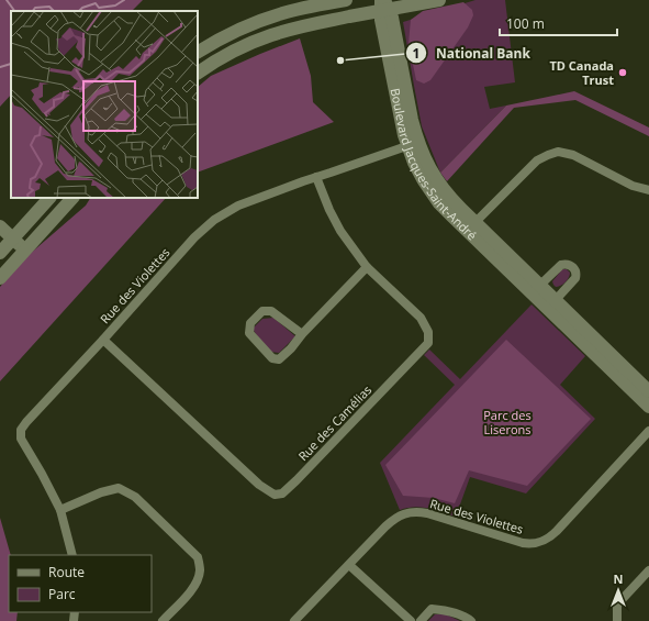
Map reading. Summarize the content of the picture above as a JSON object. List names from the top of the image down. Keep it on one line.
{"streets":{"street":["Boulevard Jacques-Saint-André","Rue des Violettes","Rue des Camélias"]},"crossings":[["Boulevard Jacques-Saint-André","Rue des Violettes"],["Rue des Violettes","Rue des Camélias"]],"parks":["Parc des Liserons"],"places":["National Bank","TD Canada Trust"],"legend":["Route","Parc"],"scale_bar":"100 m","north":"top"}
